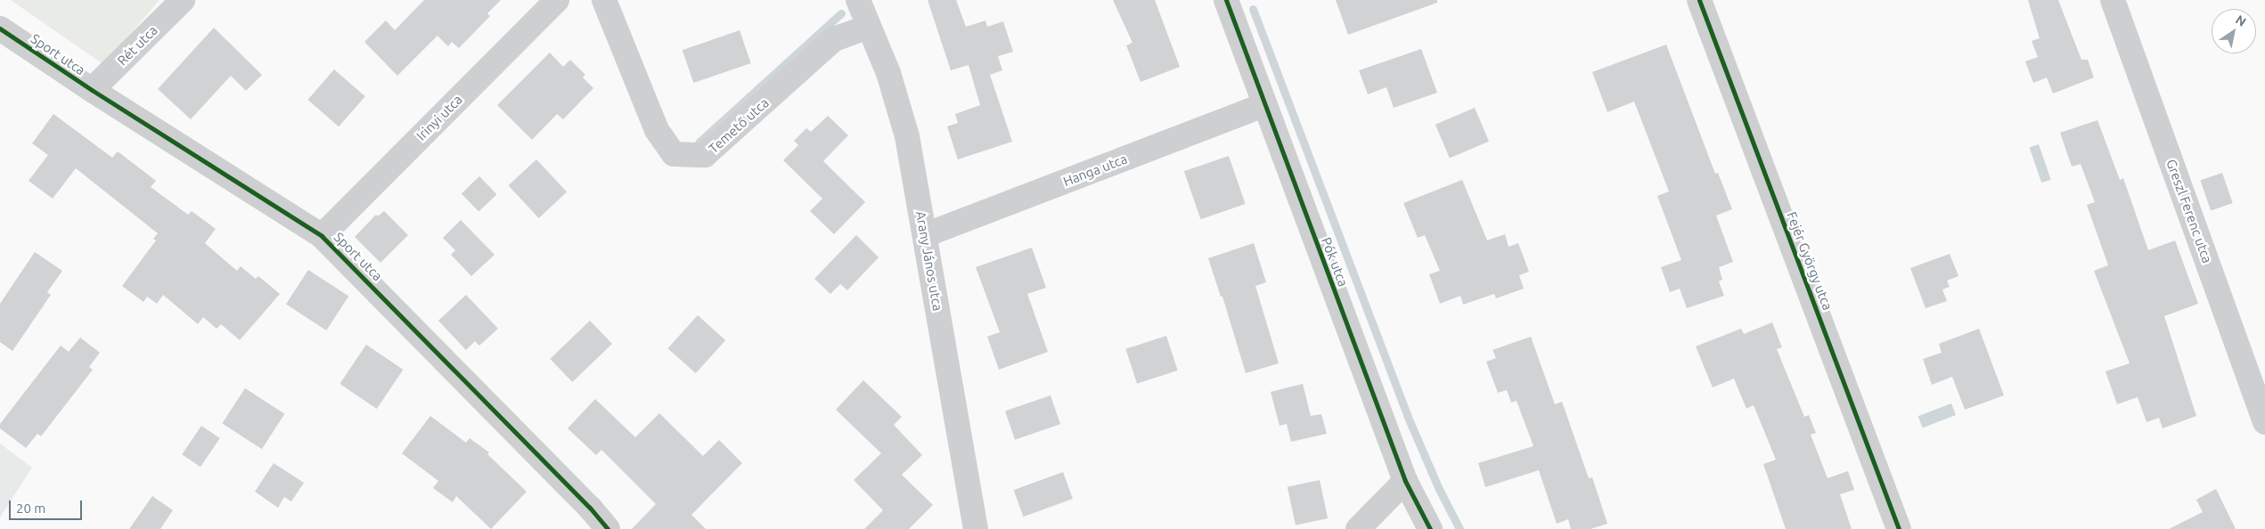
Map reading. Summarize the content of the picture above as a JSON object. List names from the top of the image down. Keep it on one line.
{"streets":{"street":["Rét utca","Sport utca","Irinyi utca","Temető utca","Hanga utca","Greszl Ferenc utca","Arany János utca","Fejér György utca","Pók utca"]},"crossings":[["Rét utca","Sport utca"],["Sport utca","Irinyi utca"],["Temető utca","Arany János utca"],["Hanga utca","Arany János utca"],["Hanga utca","Pók utca"]],"scale_bar":"20 m","north":"top right"}
